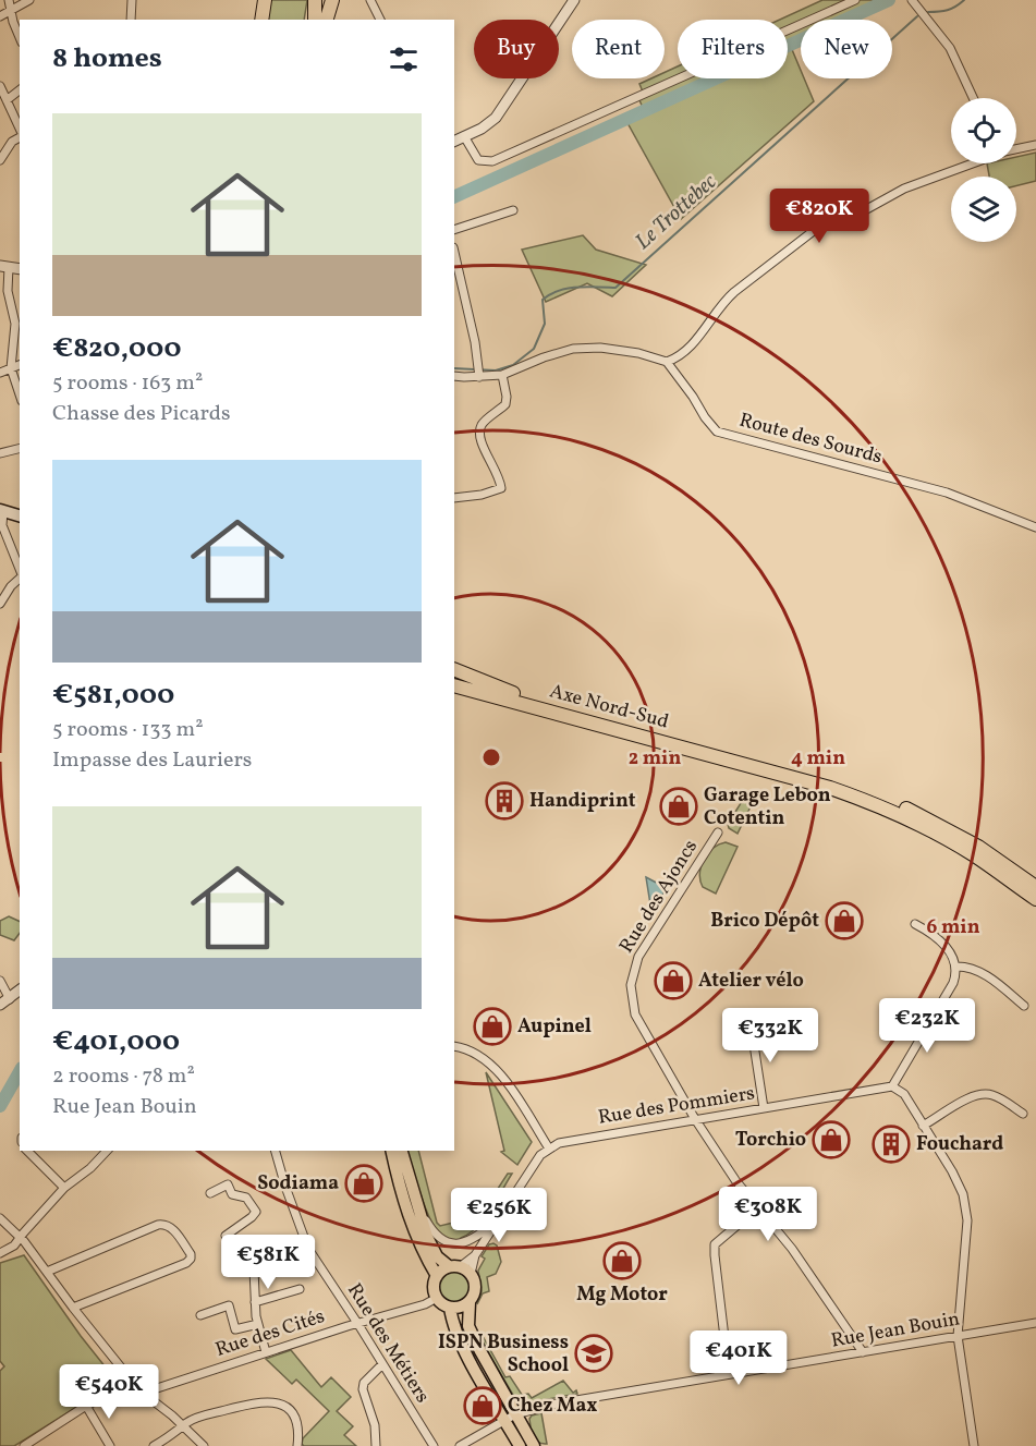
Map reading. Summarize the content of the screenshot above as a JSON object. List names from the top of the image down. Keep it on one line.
{"streets":{"highway":["Axe Nord-Sud"],"street":["Route des Sourds","Rue des Ajoncs","Rue des Pommiers","Rue Jean Bouin","Rue des Cités","Rue des Métiers"]},"crossings":[["Rue des Ajoncs","Rue des Pommiers"],["Rue des Ajoncs","Rue Jean Bouin"],["Rue des Cités","Rue des Métiers"]],"water":["Le Trottebec"],"places":{"building":["Handiprint","Fouchard"],"shop":["Garage Lebon Cotentin","Brico Dépôt","Atelier vélo","Aupinel","Torchio","Sodiama","Mg Motor","Chez Max"],"school or university":["ISPN Business School"]},"page":{"chip":["Buy","Rent","Filters","New"],"heading":"8 homes","list":[{"name":"€820,000","note":"5 rooms · 163 m² · Chasse des Picards"},{"name":"€581,000","note":"5 rooms · 133 m² · Impasse des Lauriers"},{"name":"€401,000","note":"2 rooms · 78 m² · Rue Jean Bouin"}],"price":["€820K","€232K","€332K","€308K","€256K","€581K","€401K","€540K"]},"rings":["2 min","4 min","6 min"]}
